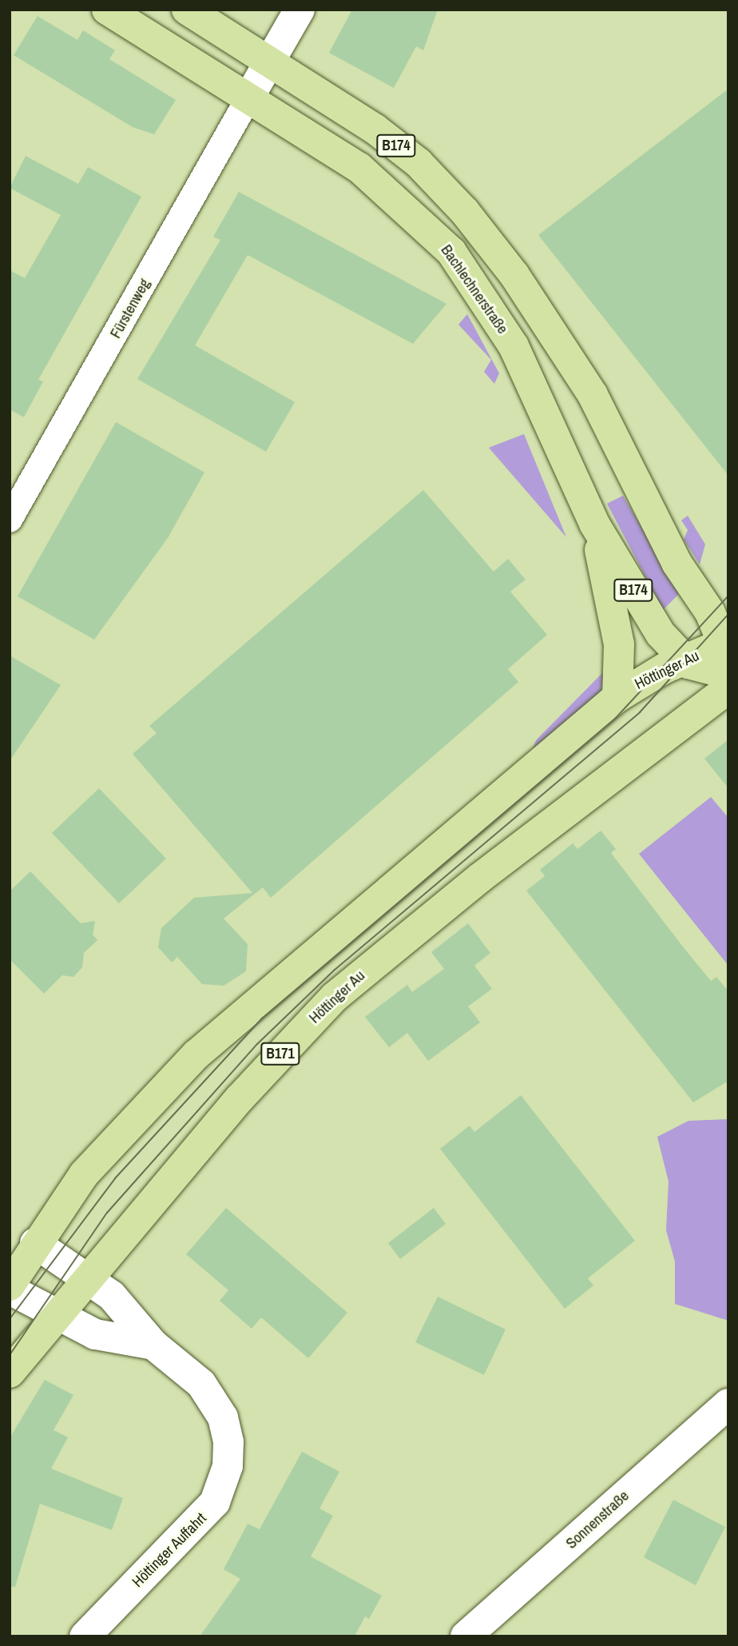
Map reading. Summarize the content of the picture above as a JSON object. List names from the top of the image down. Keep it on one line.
{"streets":{"main road":["B174","Bachlechnerstraße","Höttinger Au","B171"],"street":["Fürstenweg","Sonnenstraße","Höttinger Auffahrt"]},"crossings":[["B174","Höttinger Au"],["Bachlechnerstraße","Fürstenweg"],["Bachlechnerstraße","Höttinger Au"],["Höttinger Au","Höttinger Auffahrt"]]}
